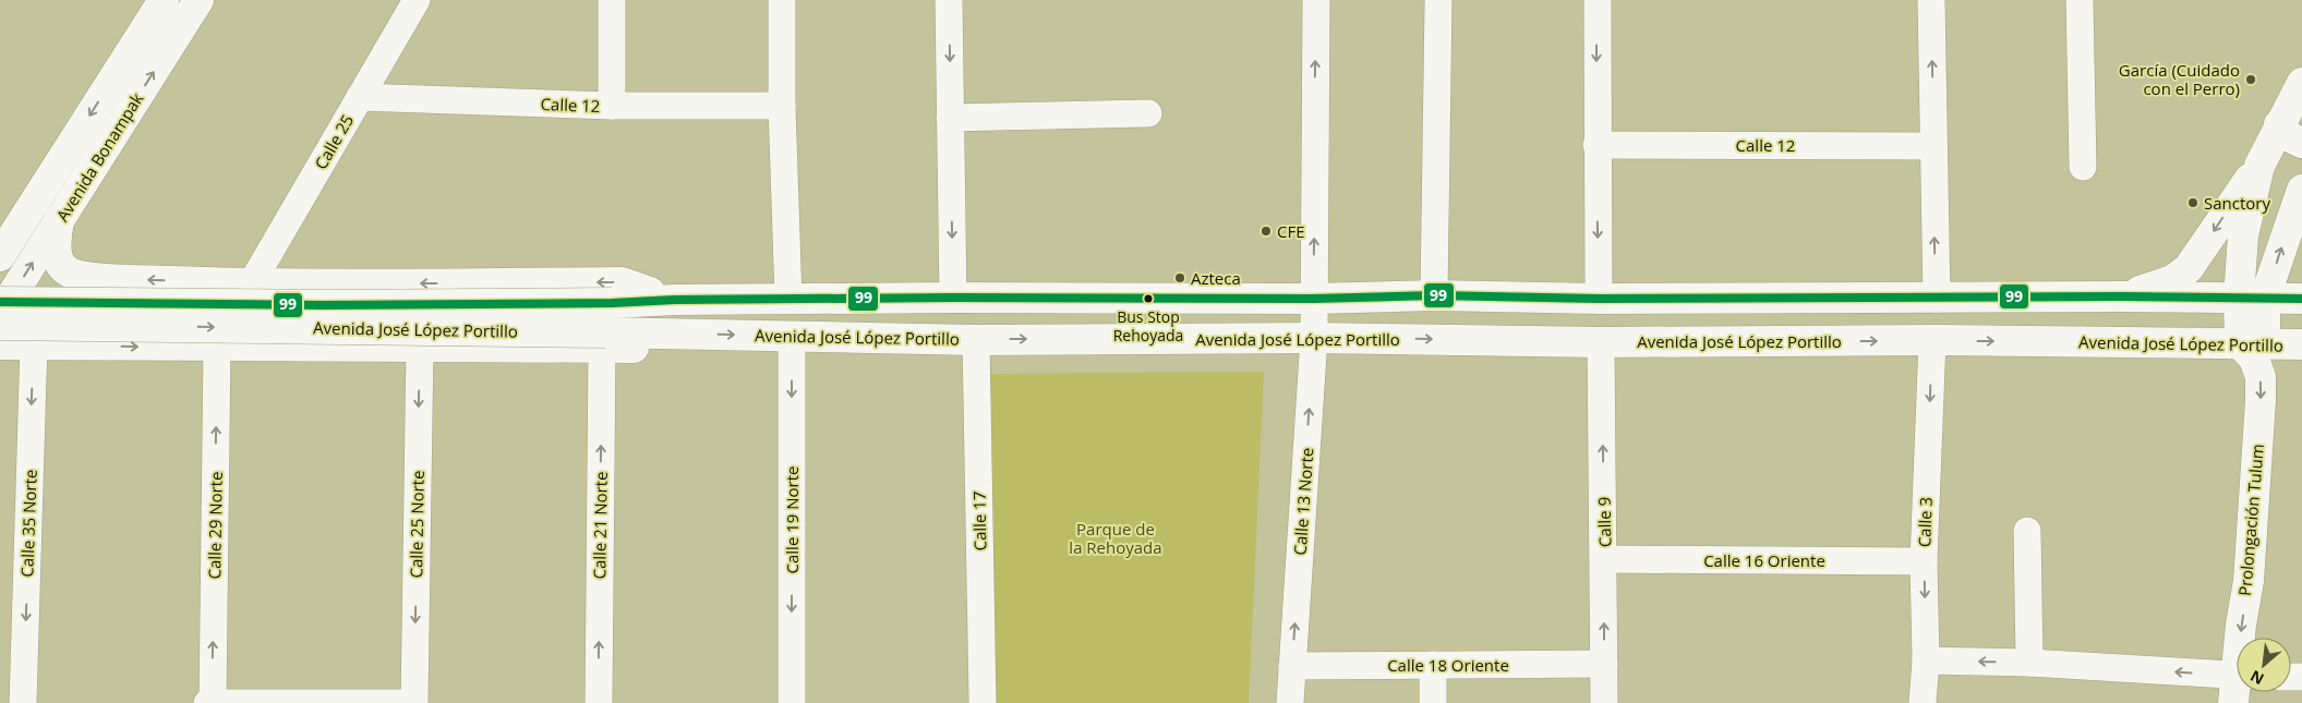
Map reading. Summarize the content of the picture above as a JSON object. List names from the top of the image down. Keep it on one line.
{"streets":{"main road":["Avenida Bonampak","Avenida José López Portillo","Prolongación Tulum"],"street":["Calle 12","Calle 25","Calle 13 Norte","Calle 19 Norte","Calle 17","Calle 9","Calle 3","Calle 35 Norte","Calle 25 Norte","Calle 29 Norte","Calle 21 Norte","Calle 16 Oriente","Calle 18 Oriente"]},"crossings":[["Calle 12","Calle 25"],["Avenida José López Portillo","Calle 13 Norte"],["Avenida José López Portillo","Calle 19 Norte"],["Avenida José López Portillo","Prolongación Tulum"],["Avenida José López Portillo","Calle 17"],["Avenida José López Portillo","Calle 9"],["Avenida José López Portillo","Calle 3"],["Avenida José López Portillo","Calle 21 Norte"],["Calle 13 Norte","Calle 18 Oriente"],["Calle 9","Calle 16 Oriente"],["Calle 9","Calle 18 Oriente"],["Calle 3","Calle 16 Oriente"]],"one_way":["Calle 19 Norte","Prolongación Tulum","Calle 9","Calle 35 Norte","Calle 25 Norte","Calle 29 Norte","Calle 21 Norte"],"parks":["Parque de la Rehoyada"],"places":["García (Cuidado con el Perro)","Sanctory","CFE","Azteca","Bus Stop Rehoyada"],"lines":["transit line 99"],"north":"bottom left"}
